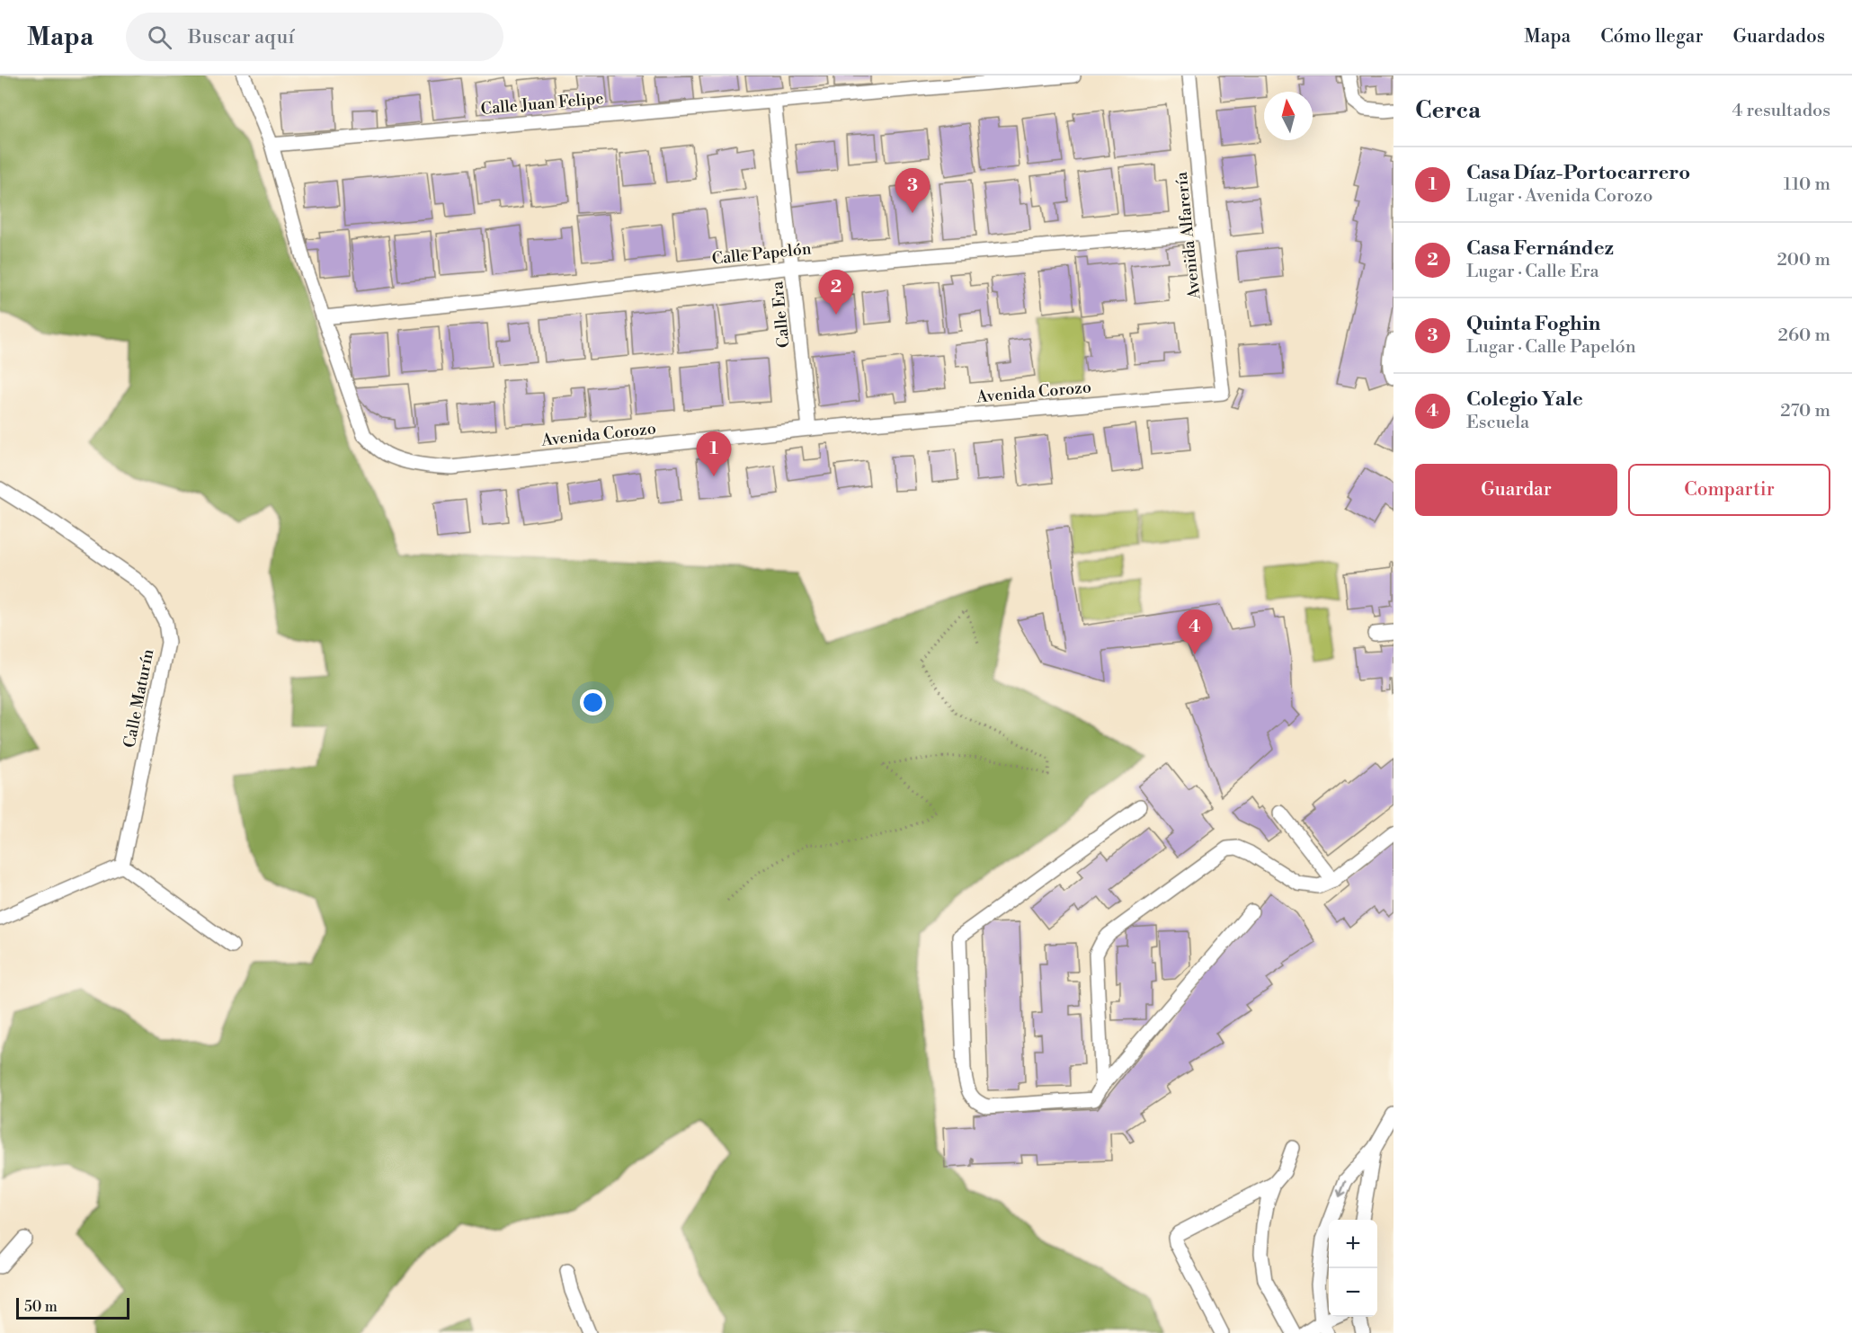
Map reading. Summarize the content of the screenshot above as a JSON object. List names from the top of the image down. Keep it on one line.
{"streets":{"street":["Calle Juan Felipe","Avenida Alfarería","Calle Papelón","Calle Era","Avenida Corozo","Calle Maturín"]},"crossings":[["Calle Juan Felipe","Calle Era"],["Calle Juan Felipe","Avenida Corozo"],["Avenida Alfarería","Calle Papelón"],["Avenida Alfarería","Avenida Corozo"],["Calle Papelón","Calle Era"],["Calle Papelón","Avenida Corozo"],["Calle Era","Avenida Corozo"]],"scale_bar":"50 m","north":"top","page":{"header":"Mapa","search":"Buscar aquí","nav":["Mapa","Cómo llegar","Guardados"],"heading":["Cerca","4 resultados"],"list":[{"mark":"1","name":"Casa Díaz-Portocarrero","note":"Lugar · Avenida Corozo","value":"110 m"},{"mark":"2","name":"Casa Fernández","note":"Lugar · Calle Era","value":"200 m"},{"mark":"3","name":"Quinta Foghin","note":"Lugar · Calle Papelón","value":"260 m"},{"mark":"4","name":"Colegio Yale","note":"Escuela","value":"270 m"}],"pins":["3","2","1","4"],"buttons":["Guardar","Compartir"],"map_buttons":["+","−"],"scale":"50 m"}}
